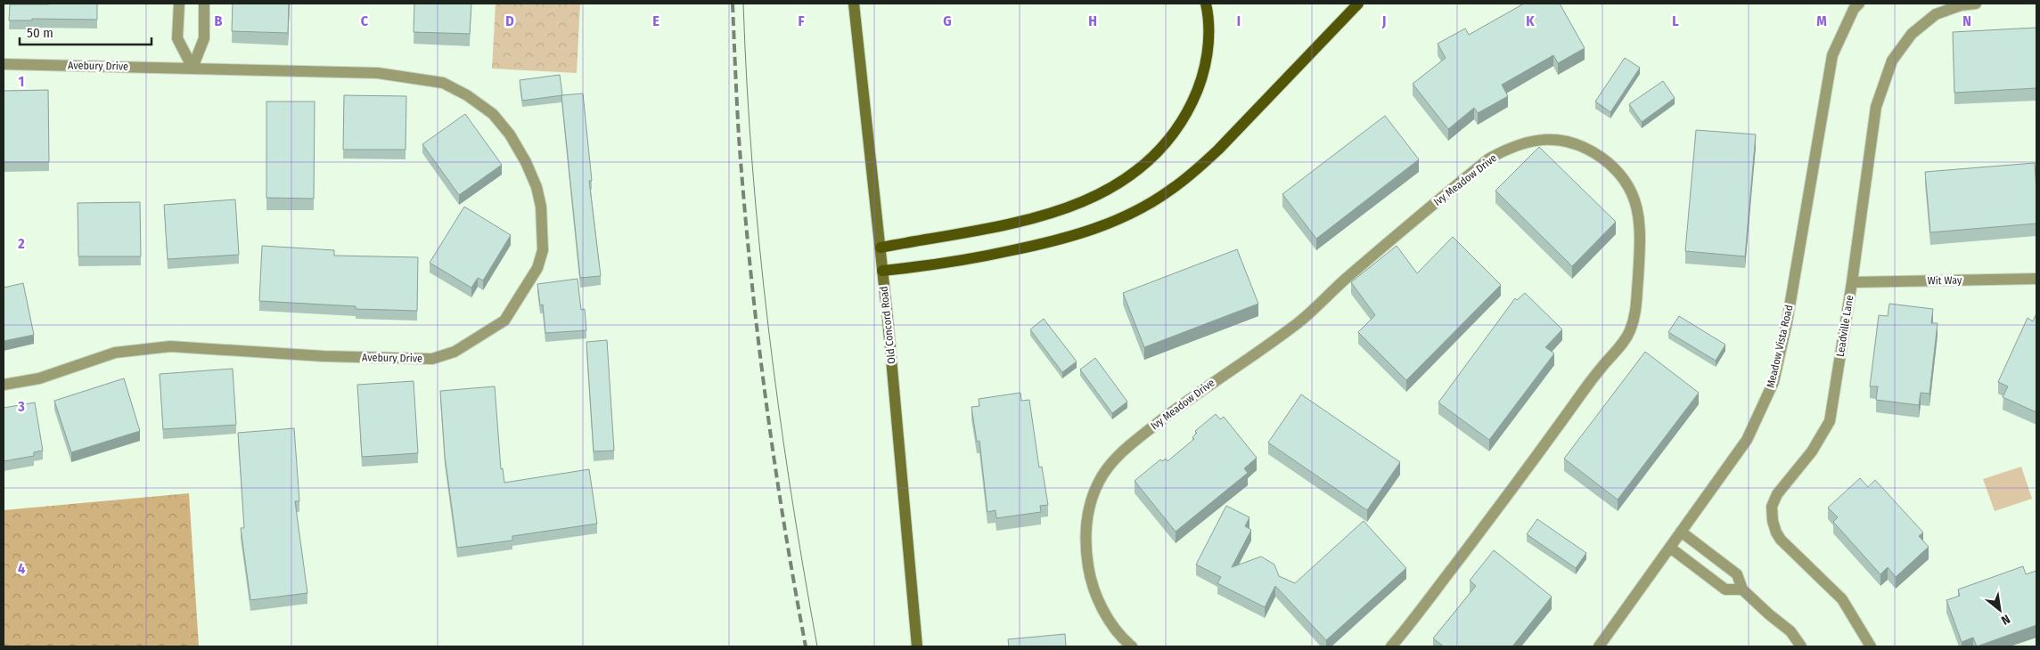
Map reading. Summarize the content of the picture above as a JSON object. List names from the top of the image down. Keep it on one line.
{"streets":{"street":["Avebury Drive","Ivy Meadow Drive","Wit Way","Old Concord Road","Leadville Lane","Meadow Vista Road"]},"crossings":[["Wit Way","Leadville Lane"]],"scale_bar":"50 m","north":"bottom right","grid":{"columns":["B","C","D","E","F","G","H","I","J","K","L","M","N"],"rows":["1","2","3","4"]}}
